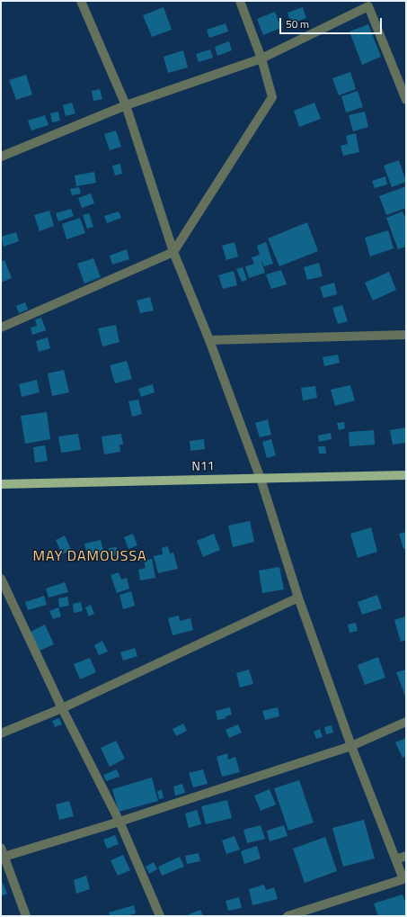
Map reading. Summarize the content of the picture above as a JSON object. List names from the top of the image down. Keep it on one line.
{"streets":{"main road":["N11"]},"districts":["MAY DAMOUSSA"],"scale_bar":"50 m"}
